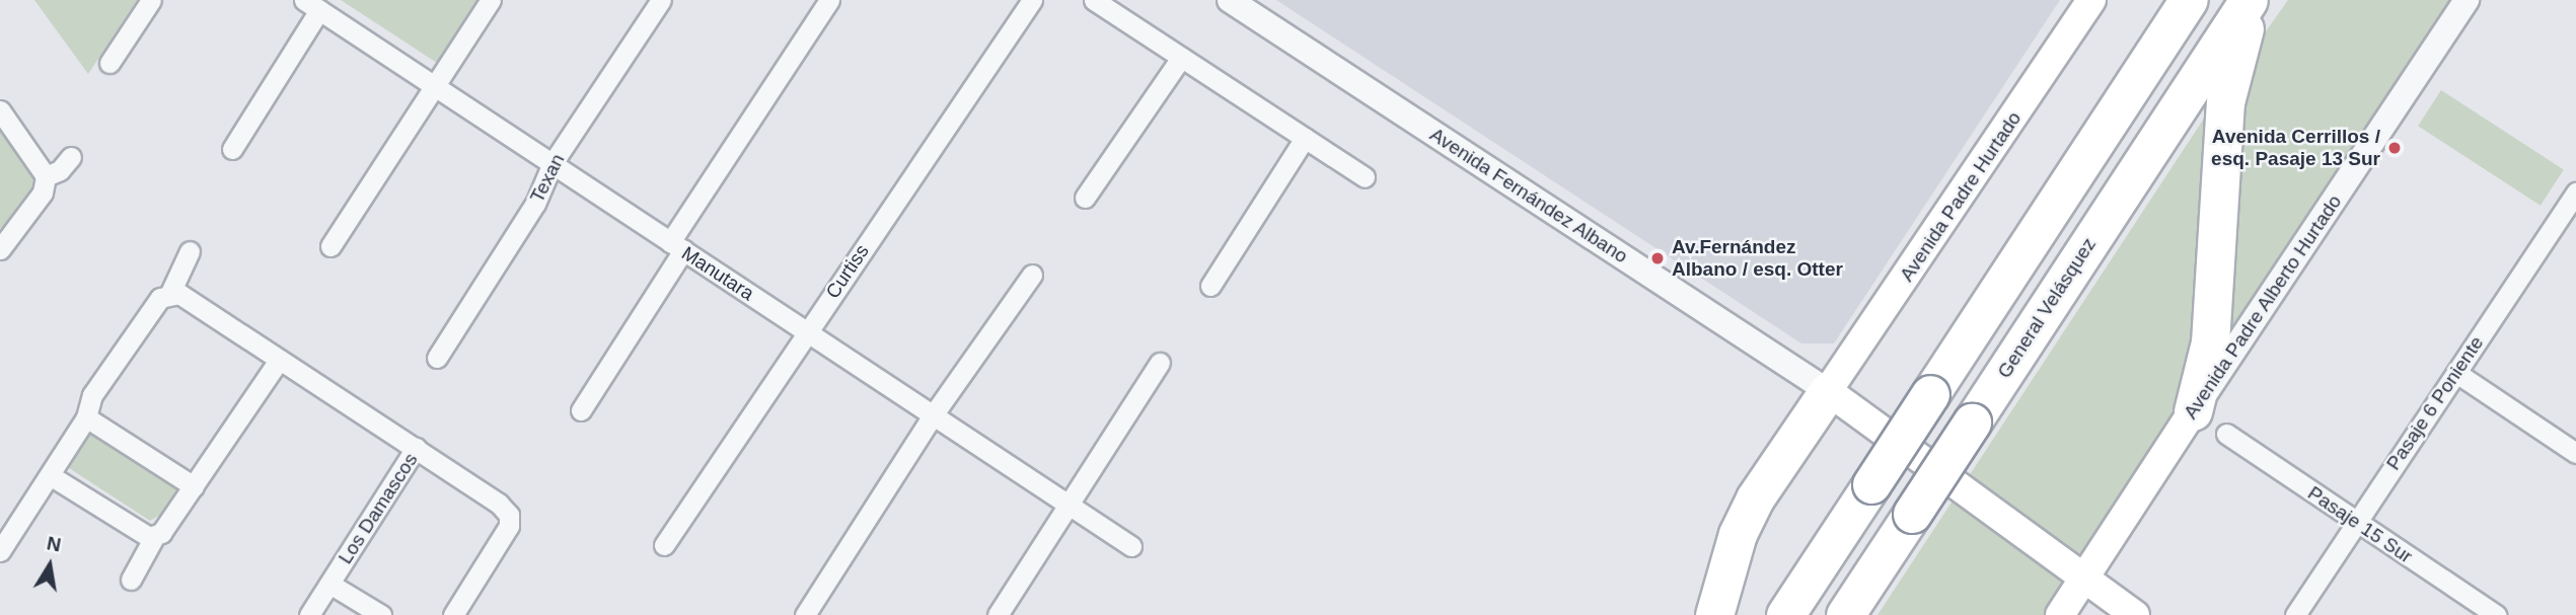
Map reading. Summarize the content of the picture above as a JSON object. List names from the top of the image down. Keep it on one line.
{"streets":{"highway":["General Velásquez"],"main road":["Avenida Padre Hurtado","Avenida Padre Alberto Hurtado"],"street":["Texan","Avenida Fernández Albano","Curtiss","Manutara","Pasaje 6 Poniente","Los Damascos","Pasaje 15 Sur"]},"crossings":[["Texan","Manutara"],["Avenida Fernández Albano","Avenida Padre Hurtado"],["Curtiss","Manutara"],["Pasaje 6 Poniente","Pasaje 15 Sur"]],"places":["Avenida Cerrillos / esq. Pasaje 13 Sur","Av.Fernández Albano / esq. Otter"],"north":"top"}
